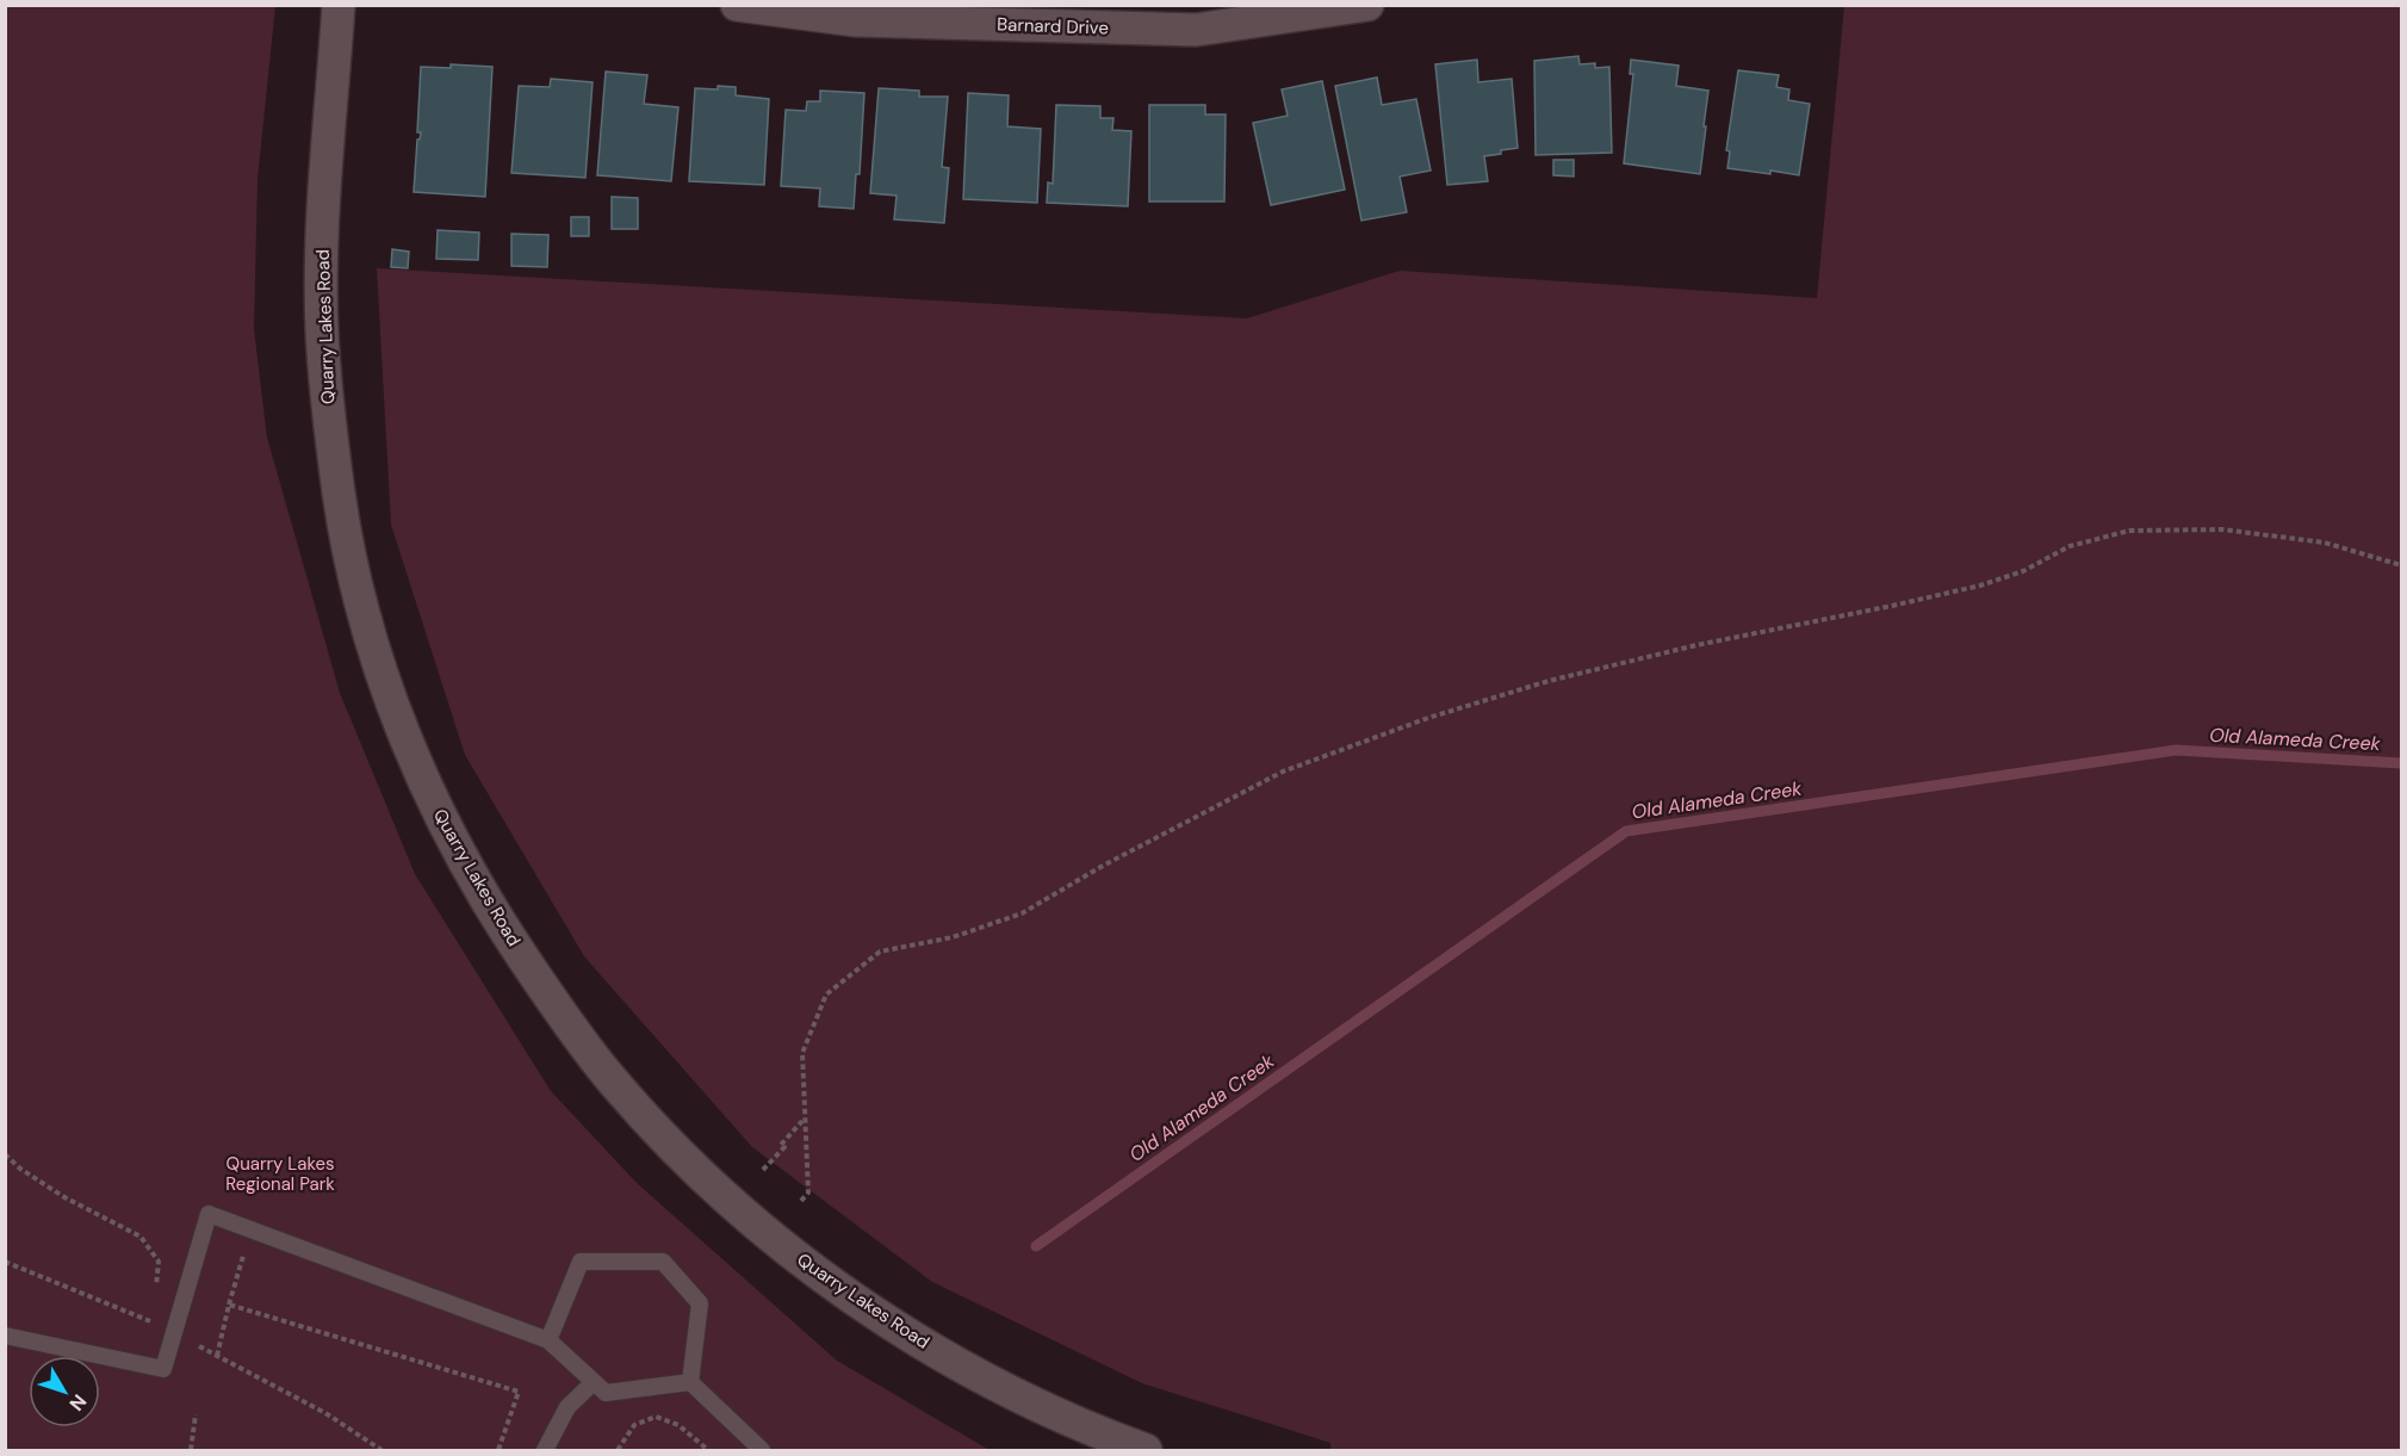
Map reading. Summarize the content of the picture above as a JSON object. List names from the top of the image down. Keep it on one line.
{"streets":{"street":["Barnard Drive","Quarry Lakes Road"]},"water":["Old Alameda Creek"],"parks":["Quarry Lakes Regional Park"],"north":"bottom right"}
